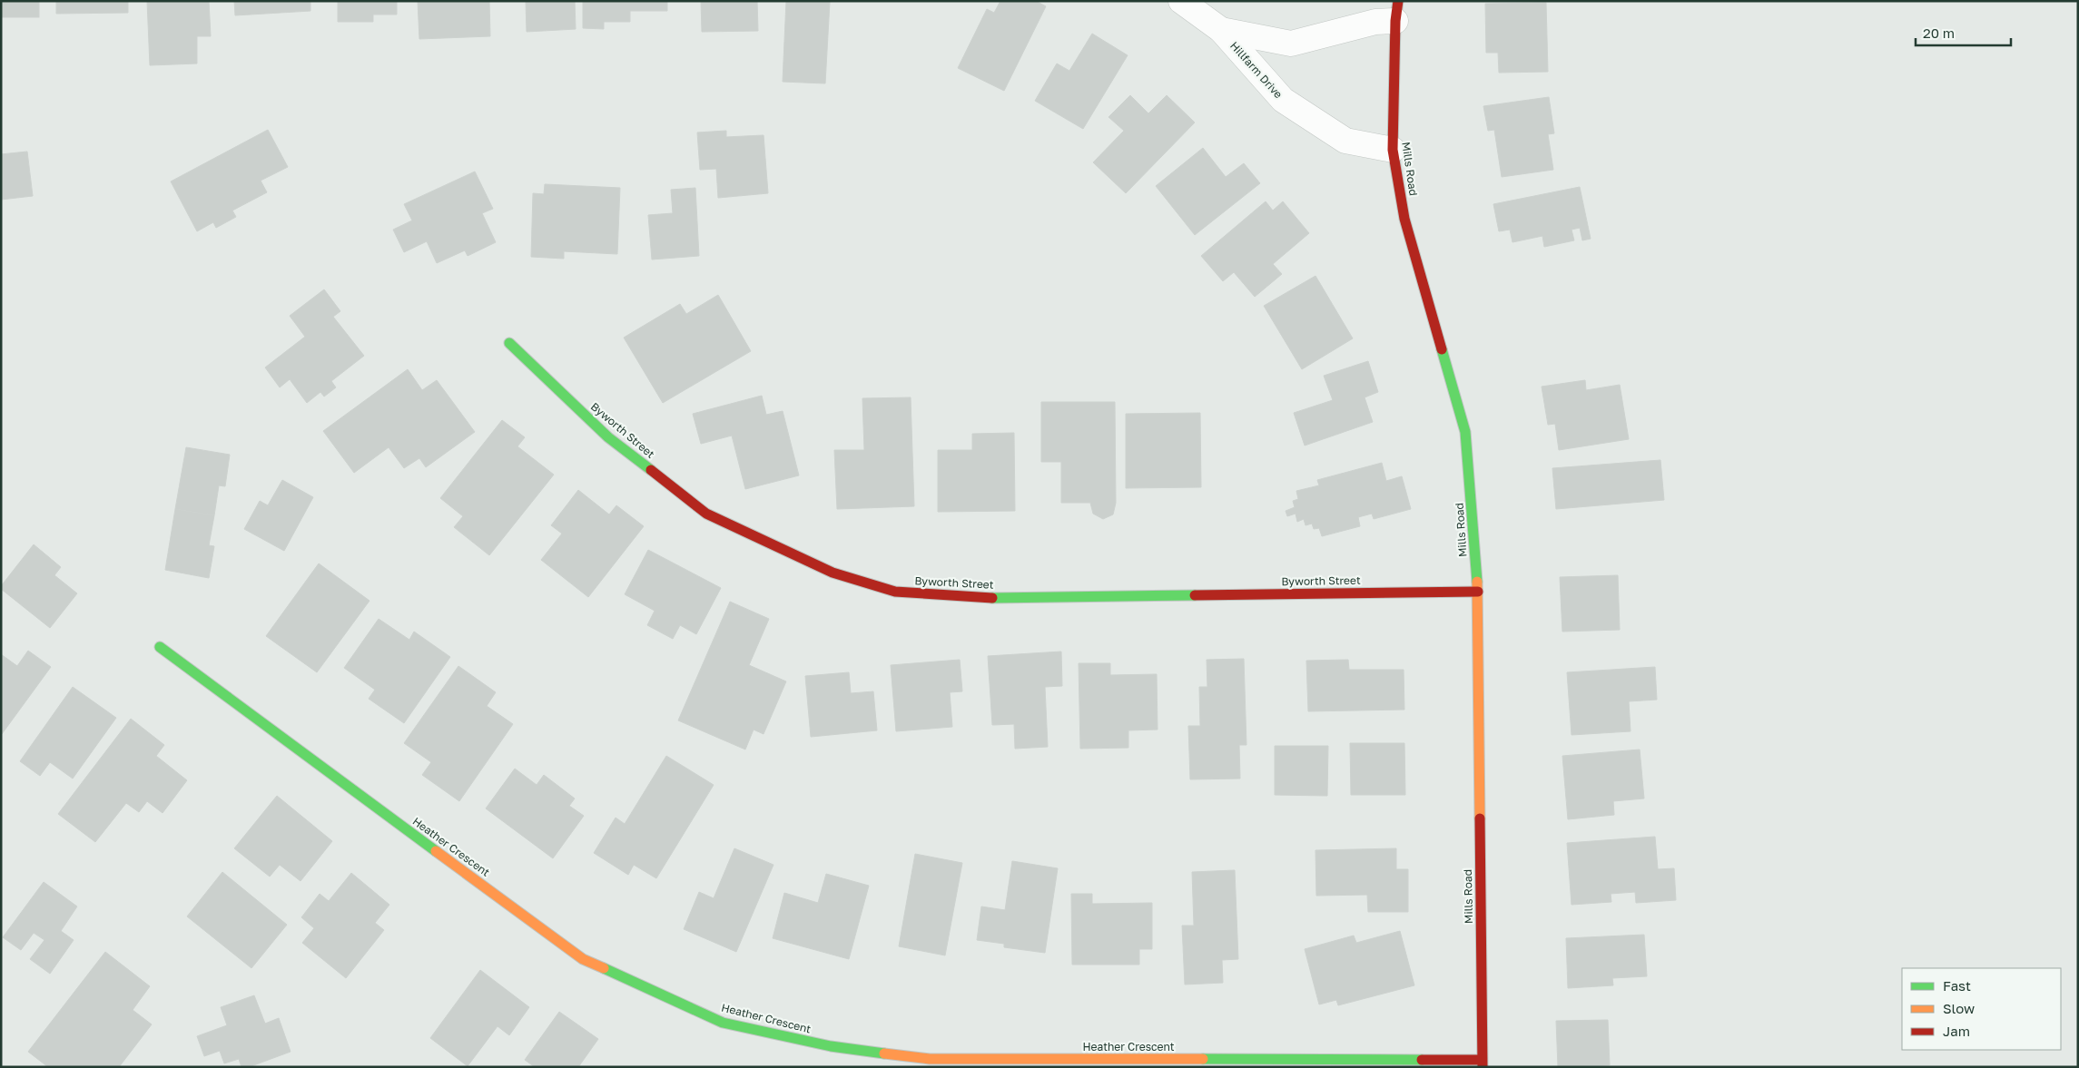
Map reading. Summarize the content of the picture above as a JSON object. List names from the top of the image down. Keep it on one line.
{"streets":{"street":["Hillfarm Drive","Mills Road","Byworth Street","Heather Crescent"]},"crossings":[["Hillfarm Drive","Mills Road"],["Mills Road","Byworth Street"],["Mills Road","Heather Crescent"]],"legend":["Fast","Slow","Jam"],"scale_bar":"20 m"}
